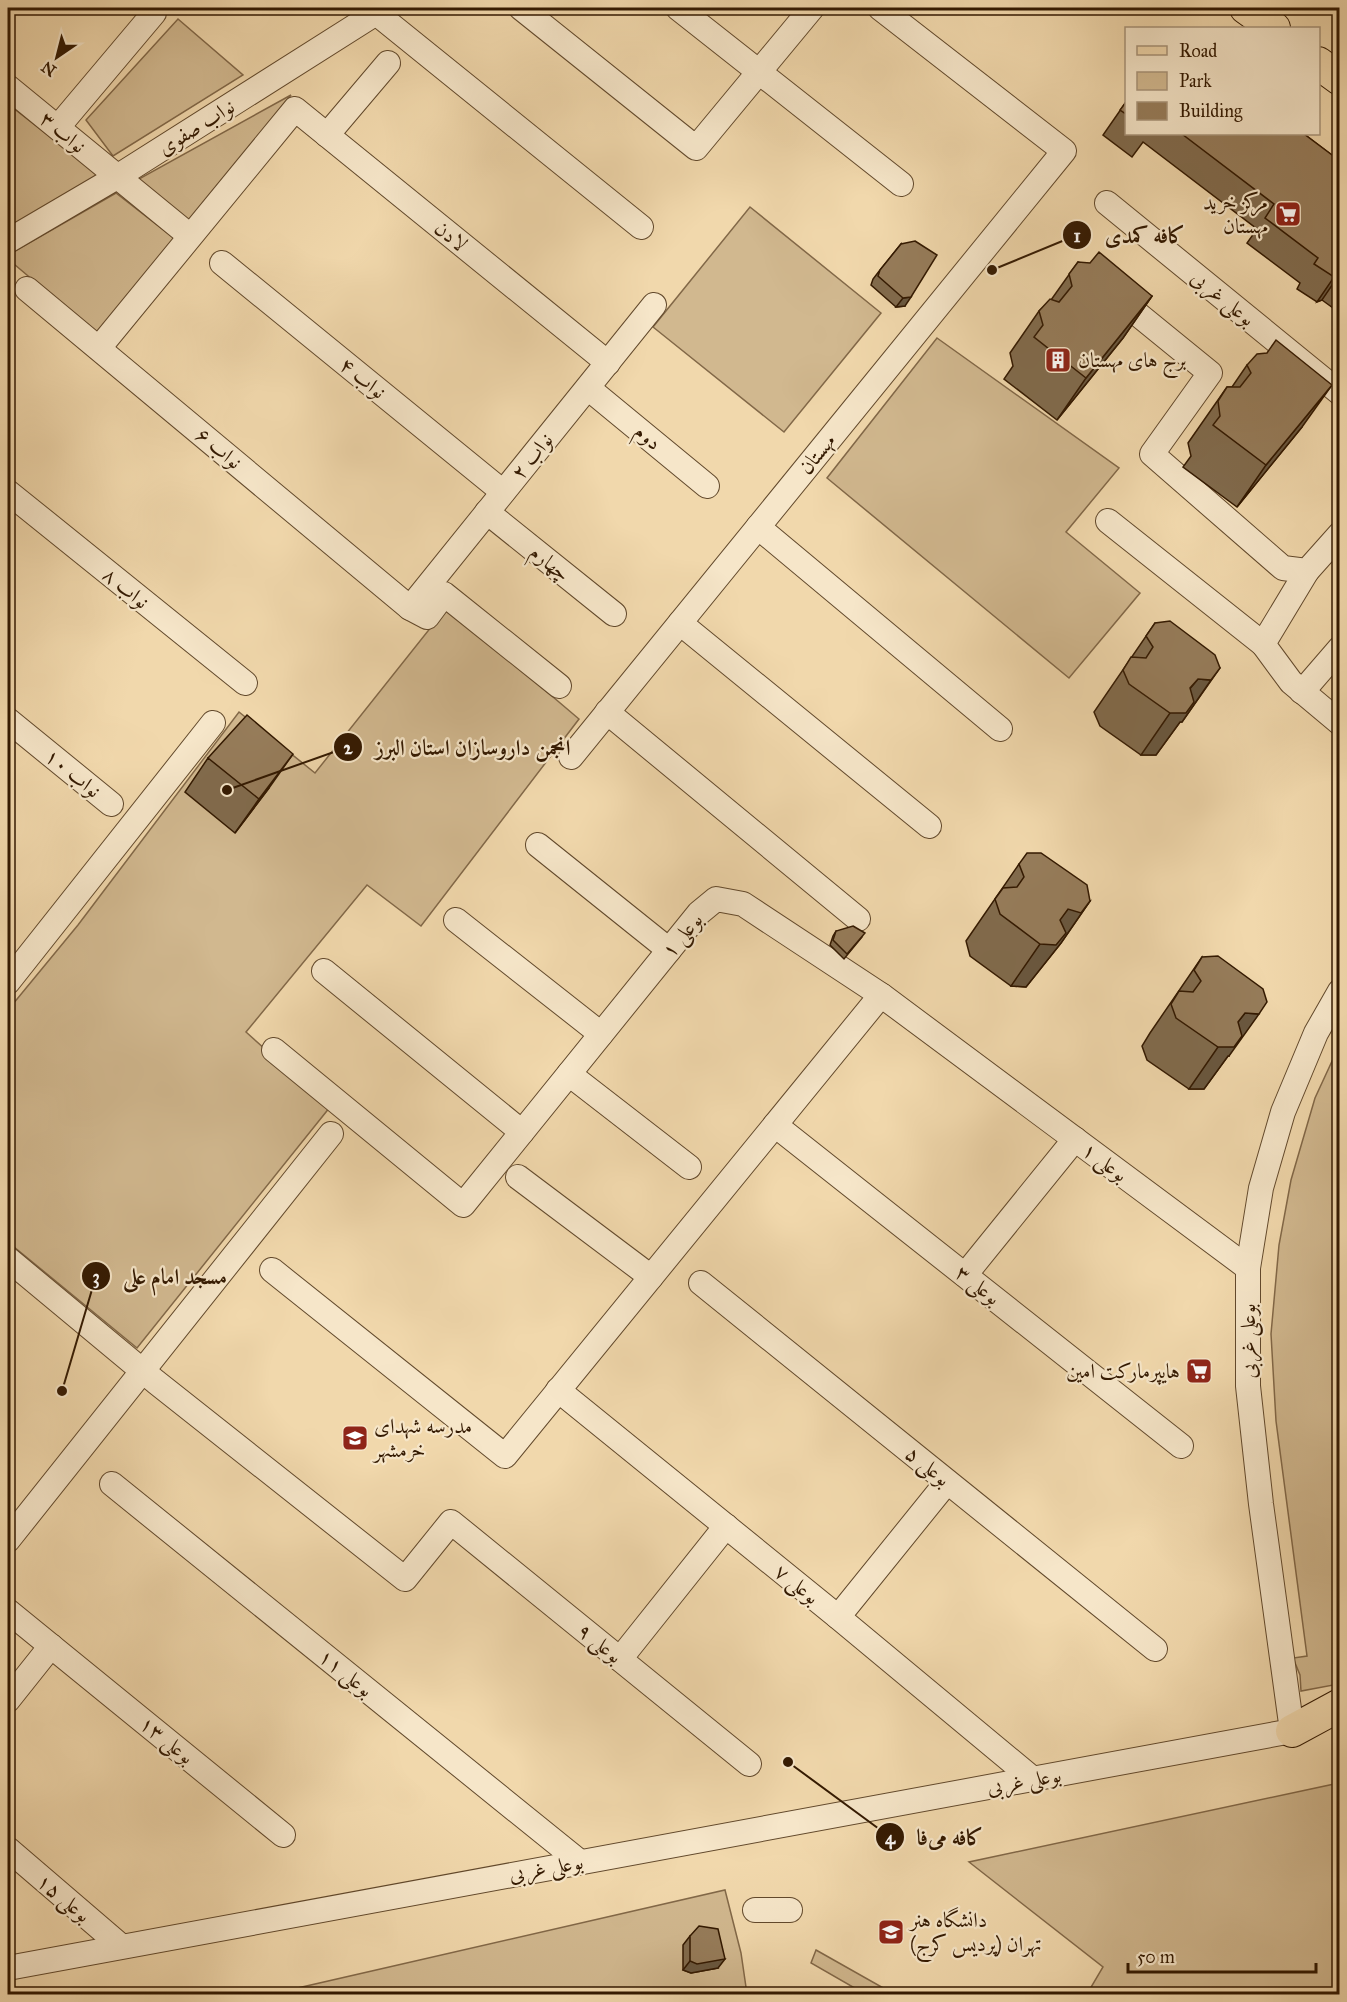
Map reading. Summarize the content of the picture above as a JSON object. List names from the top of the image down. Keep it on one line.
{"streets":{"street":["نواب صفوی","نواب ۳","لادن","بوعلی غربی","نواب ۴","دوم","نواب ۶","مهستان","نواب ۲","چهارم","نواب ۸","نواب ۱۰","بوعلی ۱","بوعلی ۳","بوعلی ۵","بوعلی ۷","بوعلی ۹","بوعلی ۱۱","بوعلی ۱۳","بوعلی ۱۵"]},"crossings":[["نواب صفوی","نواب ۳"],["لادن","نواب ۲"],["بوعلی غربی","بوعلی ۱"],["بوعلی غربی","بوعلی ۷"],["بوعلی غربی","بوعلی ۱۱"],["بوعلی غربی","بوعلی ۱۵"],["نواب ۴","نواب ۲"],["دوم","نواب ۲"],["نواب ۶","نواب ۲"],["نواب ۲","چهارم"]],"places":{"supermarket":["مرکز خرید مهستان","هایپرمارکت امین"],"other":["کافه کمدی","انجمن داروسازان استان البرز","مسجد امام علی","کافه می‌فا"],"building":["برج های مهستان"],"school or university":["مدرسه شهدای خرمشهر","دانشگاه هنر تهران (پردیس کرج)"]},"legend":["Road","Park","Building"],"scale_bar":"50 m","north":"bottom left"}
